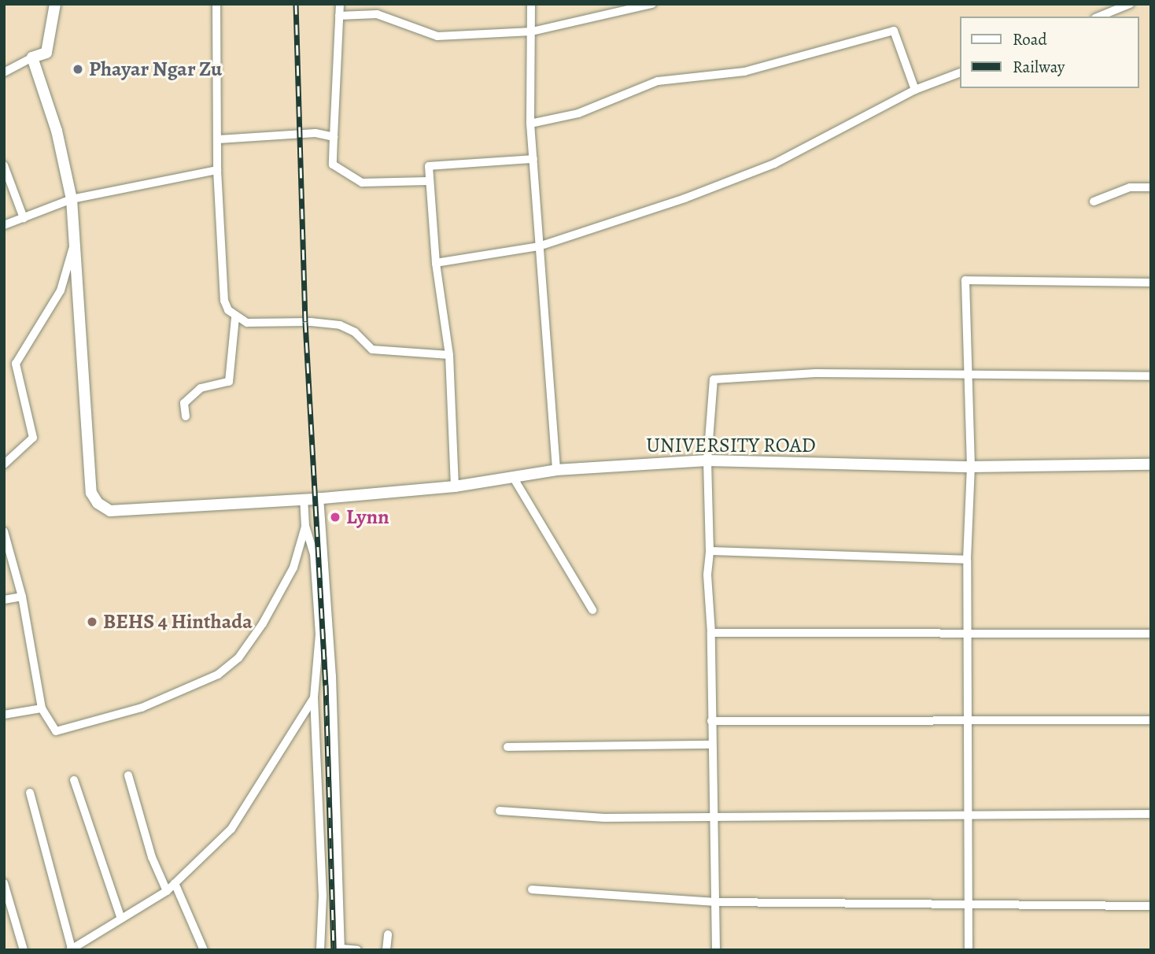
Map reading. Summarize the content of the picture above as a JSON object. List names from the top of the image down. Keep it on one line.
{"streets":{"street":["UNIVERSITY ROAD"]},"places":["Phayar Ngar Zu","Lynn","BEHS 4 Hinthada"],"legend":["Road","Railway"]}
